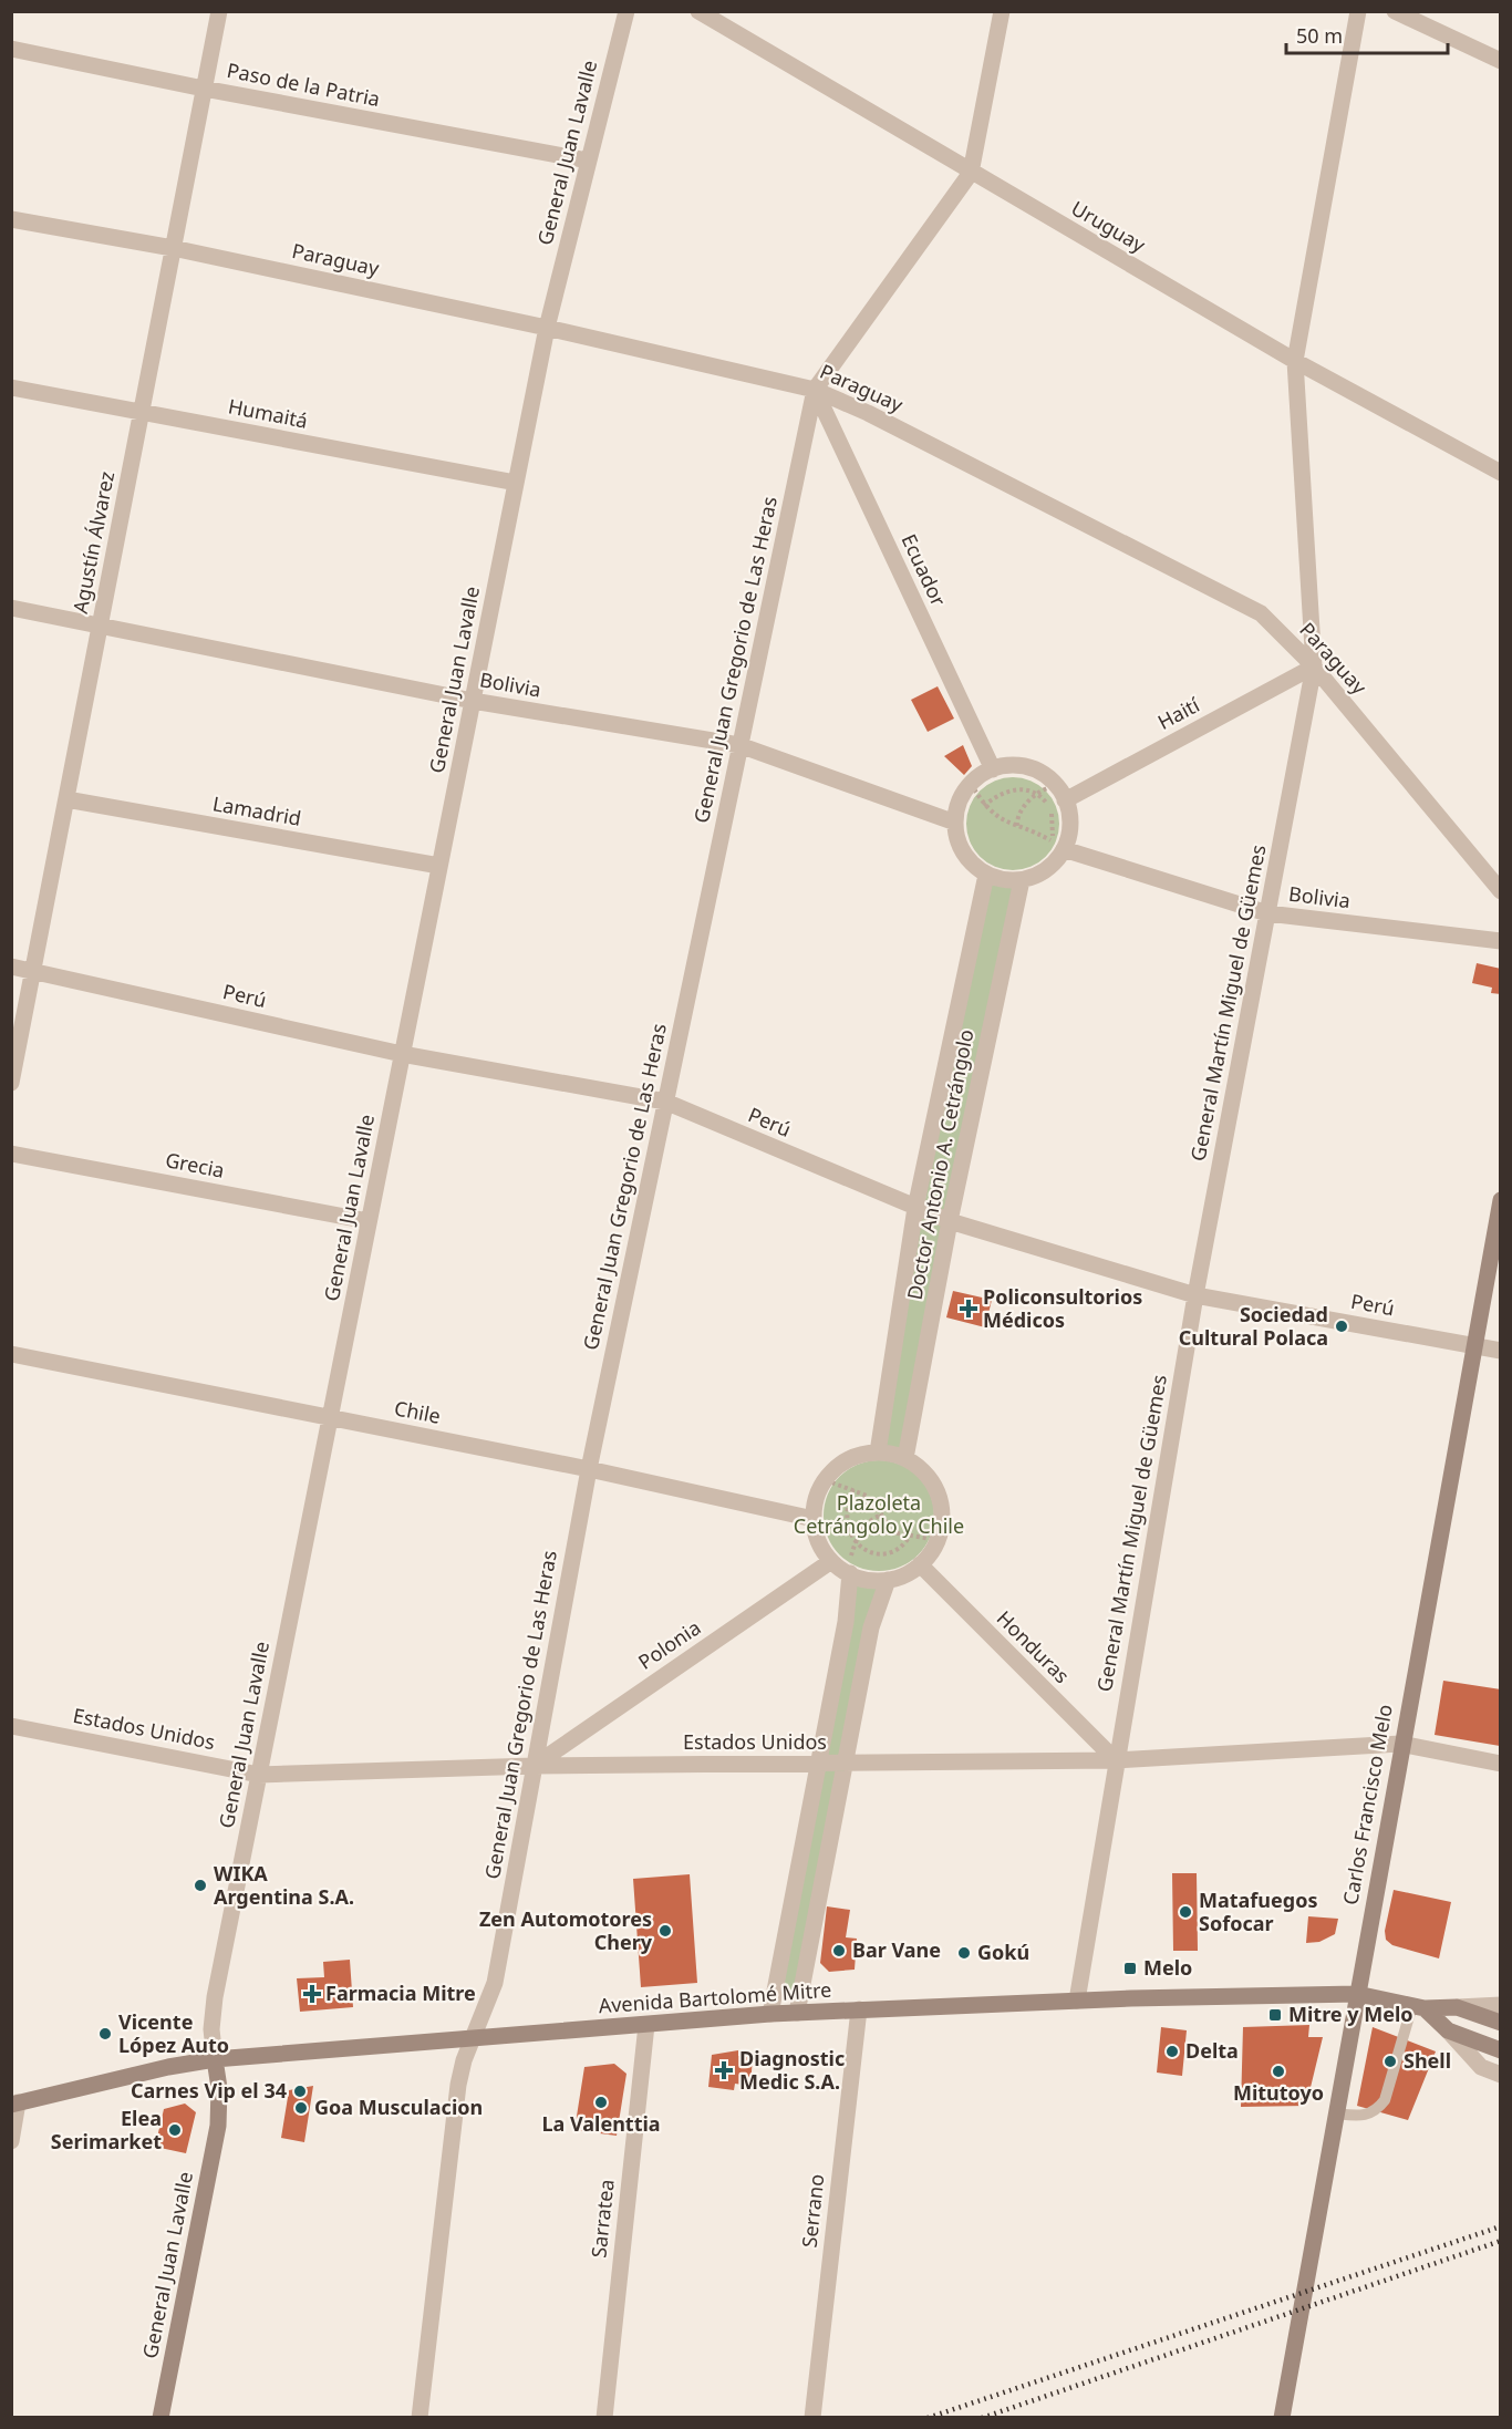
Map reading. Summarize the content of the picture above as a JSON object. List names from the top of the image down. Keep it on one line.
{"streets":{"street":["Paso de la Patria","General Juan Lavalle","Uruguay","Paraguay","Humaitá","Agustín Álvarez","Ecuador","General Juan Gregorio de Las Heras","Bolivia","Haití","Lamadrid","Perú","General Martín Miguel de Güemes","Doctor Antonio A. Cetrángolo","Grecia","Chile","Polonia","Honduras","Estados Unidos","Carlos Francisco Melo","Avenida Bartolomé Mitre","Serrano","Sarratea"]},"crossings":[["Paso de la Patria","General Juan Lavalle"],["Paso de la Patria","Agustín Álvarez"],["General Juan Lavalle","Paraguay"],["General Juan Lavalle","Humaitá"],["General Juan Lavalle","Bolivia"],["General Juan Lavalle","Lamadrid"],["General Juan Lavalle","Perú"],["General Juan Lavalle","Grecia"],["General Juan Lavalle","Chile"],["General Juan Lavalle","Estados Unidos"],["General Juan Lavalle","Avenida Bartolomé Mitre"],["Uruguay","General Juan Gregorio de Las Heras"],["Uruguay","General Martín Miguel de Güemes"],["Paraguay","Agustín Álvarez"],["Paraguay","Ecuador"],["Paraguay","General Juan Gregorio de Las Heras"],["Paraguay","Haití"],["Paraguay","General Martín Miguel de Güemes"],["Humaitá","Agustín Álvarez"],["Agustín Álvarez","Bolivia"],["Agustín Álvarez","Lamadrid"],["Agustín Álvarez","Perú"],["Ecuador","General Juan Gregorio de Las Heras"],["General Juan Gregorio de Las Heras","Bolivia"],["General Juan Gregorio de Las Heras","Perú"],["General Juan Gregorio de Las Heras","Chile"],["General Juan Gregorio de Las Heras","Polonia"],["General Juan Gregorio de Las Heras","Estados Unidos"],["General Juan Gregorio de Las Heras","Avenida Bartolomé Mitre"],["Bolivia","General Martín Miguel de Güemes"],["Haití","General Martín Miguel de Güemes"],["Perú","General Martín Miguel de Güemes"],["Perú","Doctor Antonio A. Cetrángolo"],["Perú","Carlos Francisco Melo"],["General Martín Miguel de Güemes","Honduras"],["General Martín Miguel de Güemes","Estados Unidos"],["General Martín Miguel de Güemes","Avenida Bartolomé Mitre"],["Polonia","Estados Unidos"],["Honduras","Estados Unidos"],["Estados Unidos","Carlos Francisco Melo"],["Carlos Francisco Melo","Avenida Bartolomé Mitre"],["Avenida Bartolomé Mitre","Serrano"],["Avenida Bartolomé Mitre","Sarratea"]],"parks":["Plazoleta Cetrángolo y Chile"],"places":{"health":["Policonsultorios Médicos","Farmacia Mitre","Diagnostic Medic S.A."],"other":["Sociedad Cultural Polaca","WIKA Argentina S.A.","Matafuegos Sofocar","Zen Automotores Chery","Bar Vane","Gokú","Vicente López Auto","Delta","Shell","Mitutoyo","Carnes Vip el 34","La Valenttia","Goa Musculacion","Elea Serimarket"],"transit":["Melo","Mitre y Melo"]},"scale_bar":"50 m"}
